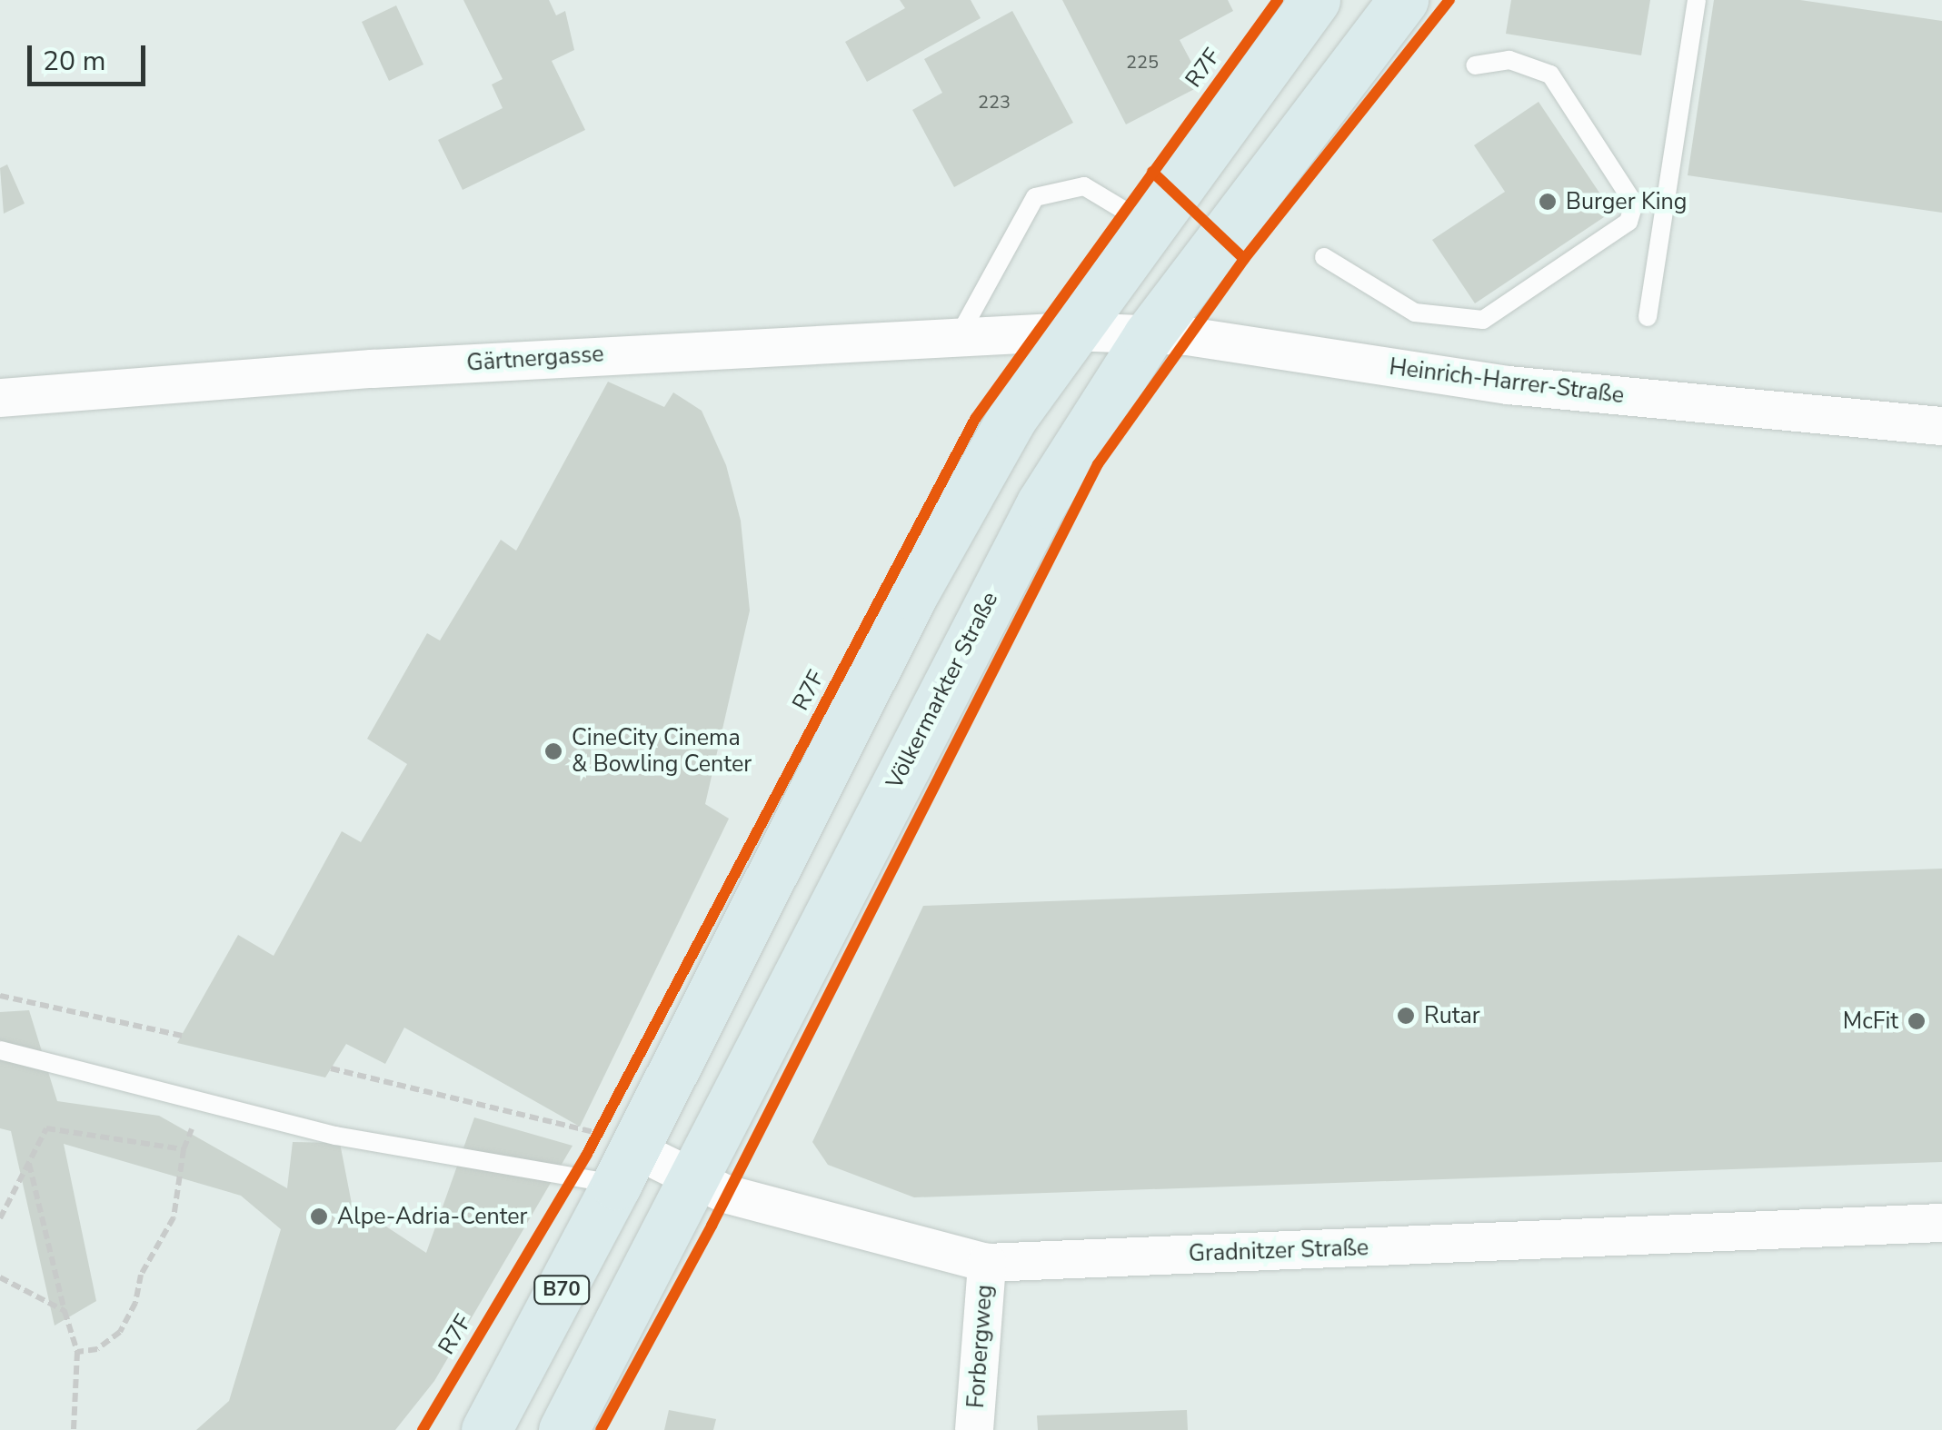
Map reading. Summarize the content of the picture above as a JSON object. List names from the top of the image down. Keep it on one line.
{"streets":{"main road":["Völkermarkter Straße","B70"],"street":["Gärtnergasse","Heinrich-Harrer-Straße","Gradnitzer Straße","Forbergweg"],"cycle path":["R7F"]},"crossings":[["Gärtnergasse","Heinrich-Harrer-Straße"],["Gärtnergasse","B70"],["Heinrich-Harrer-Straße","Völkermarkter Straße"],["Heinrich-Harrer-Straße","B70"],["Völkermarkter Straße","Gradnitzer Straße"],["Gradnitzer Straße","B70"],["Gradnitzer Straße","Forbergweg"]],"places":["Burger King","CineCity Cinema & Bowling Center","Rutar","McFit","Alpe-Adria-Center"],"house_numbers":["225","223"],"scale_bar":"20 m"}
